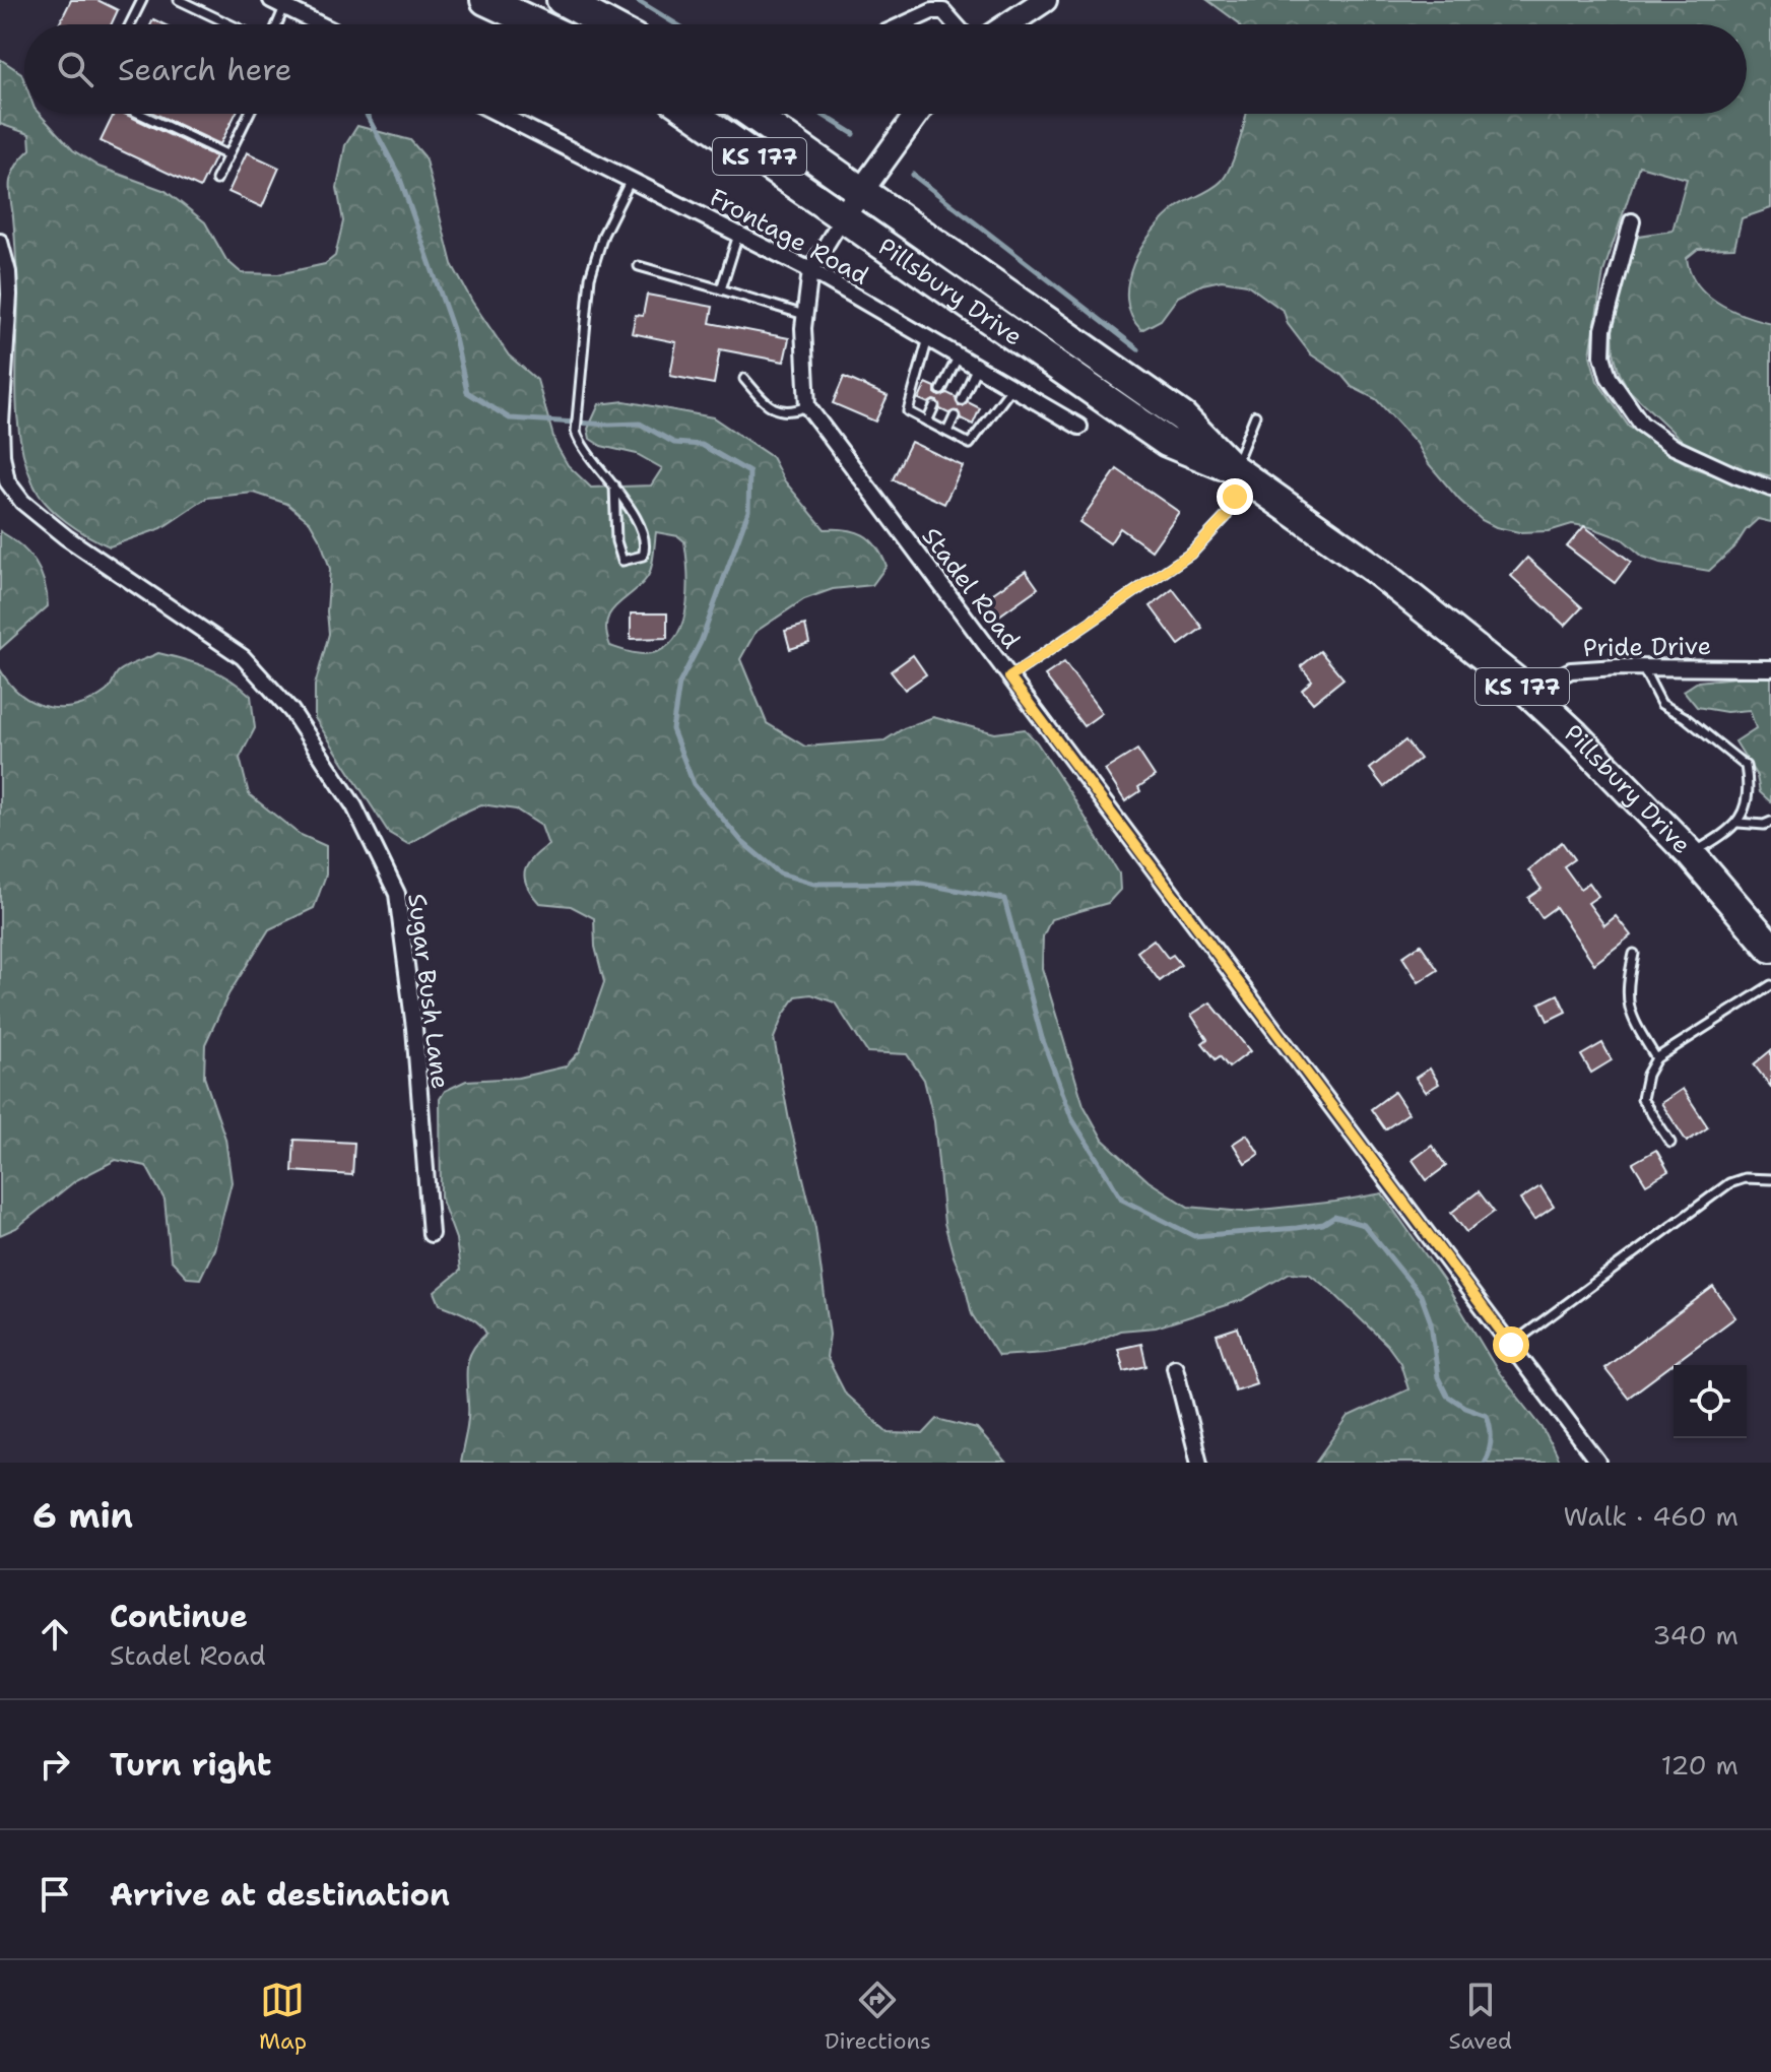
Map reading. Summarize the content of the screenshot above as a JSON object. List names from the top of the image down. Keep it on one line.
{"streets":{"highway":["KS 177","Pillsbury Drive"],"street":["Frontage Road","Stadel Road","Pride Drive","Sugar Bush Lane"]},"crossings":[["Pillsbury Drive","Pride Drive"]],"page":{"search":"Search here","heading":["6 min","Walk · 460 m"],"list":[["Continue","Stadel Road","340 m"],["Turn right","120 m"],"Arrive at destination"],"nav":["Map","Directions","Saved"]}}
